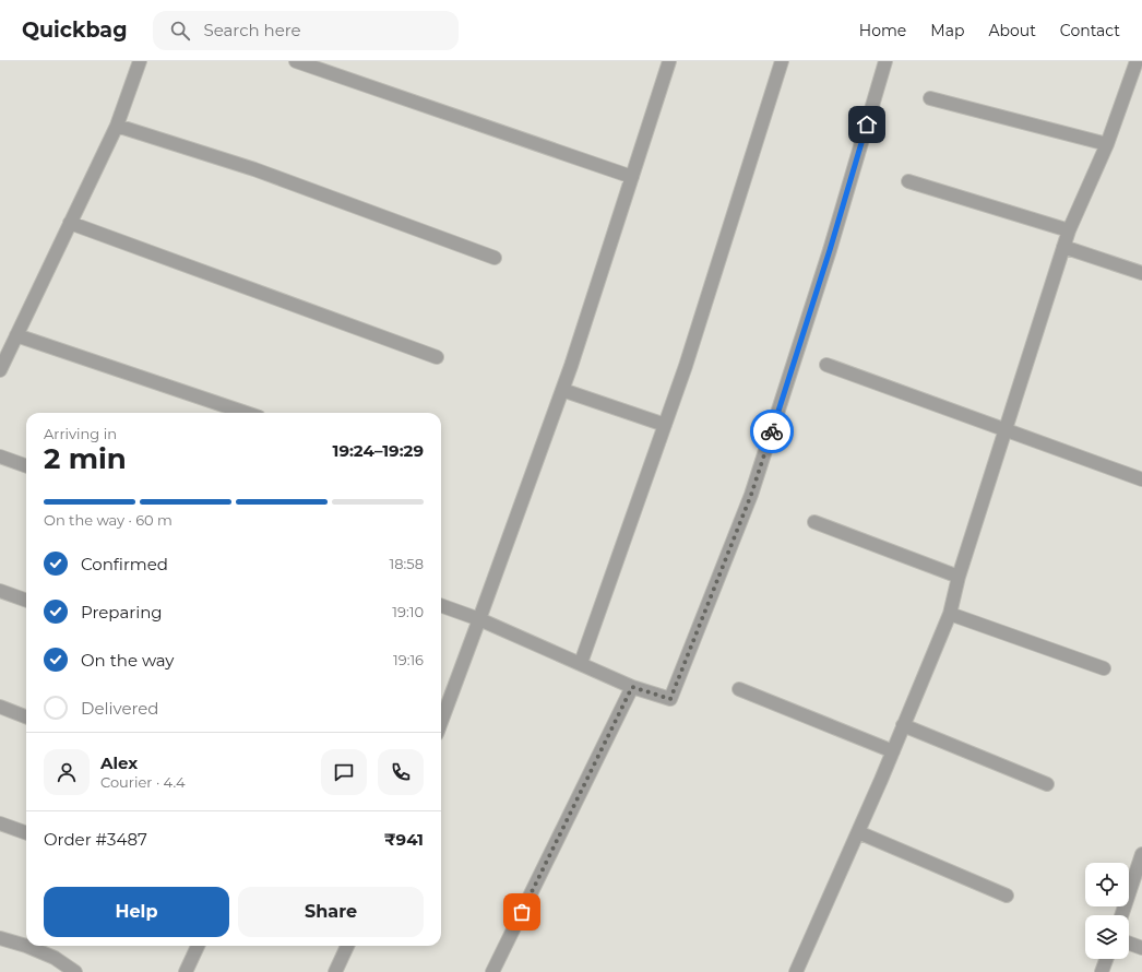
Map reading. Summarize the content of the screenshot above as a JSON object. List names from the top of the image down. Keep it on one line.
{"page":{"header":"Quickbag","search":"Search here","nav":["Home","Map","About","Contact"],"heading":["2 min","Arriving in","19:24–19:29"],"panel":["Alex","Courier · 4.4","Order #3487","₹941"],"bar":"On the way · 60 m","list":[["Confirmed","18:58"],["Preparing","19:10"],["On the way","19:16"],"Delivered"],"buttons":["Help","Share"]}}
